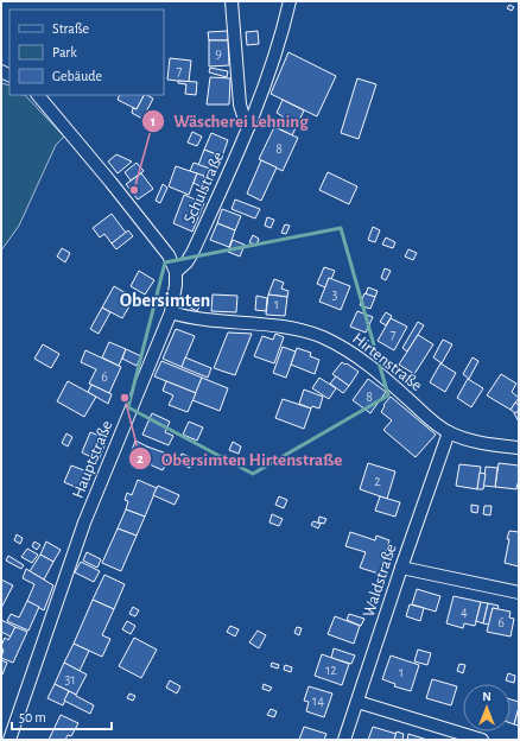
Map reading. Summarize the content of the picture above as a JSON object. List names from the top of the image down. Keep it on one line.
{"streets":{"street":["Schulstraße","Hirtenstraße","Hauptstraße","Waldstraße"]},"crossings":[["Schulstraße","Hauptstraße"],["Hirtenstraße","Hauptstraße"],["Hirtenstraße","Waldstraße"]],"districts":["Obersimten"],"places":["Wäscherei Lehning","Obersimten Hirtenstraße"],"house_numbers":["9","7","8","3","1","7","6","8","2","4","6","12","1","31","14"],"legend":["Straße","Park","Gebäude"],"scale_bar":"50 m","north":"top"}
